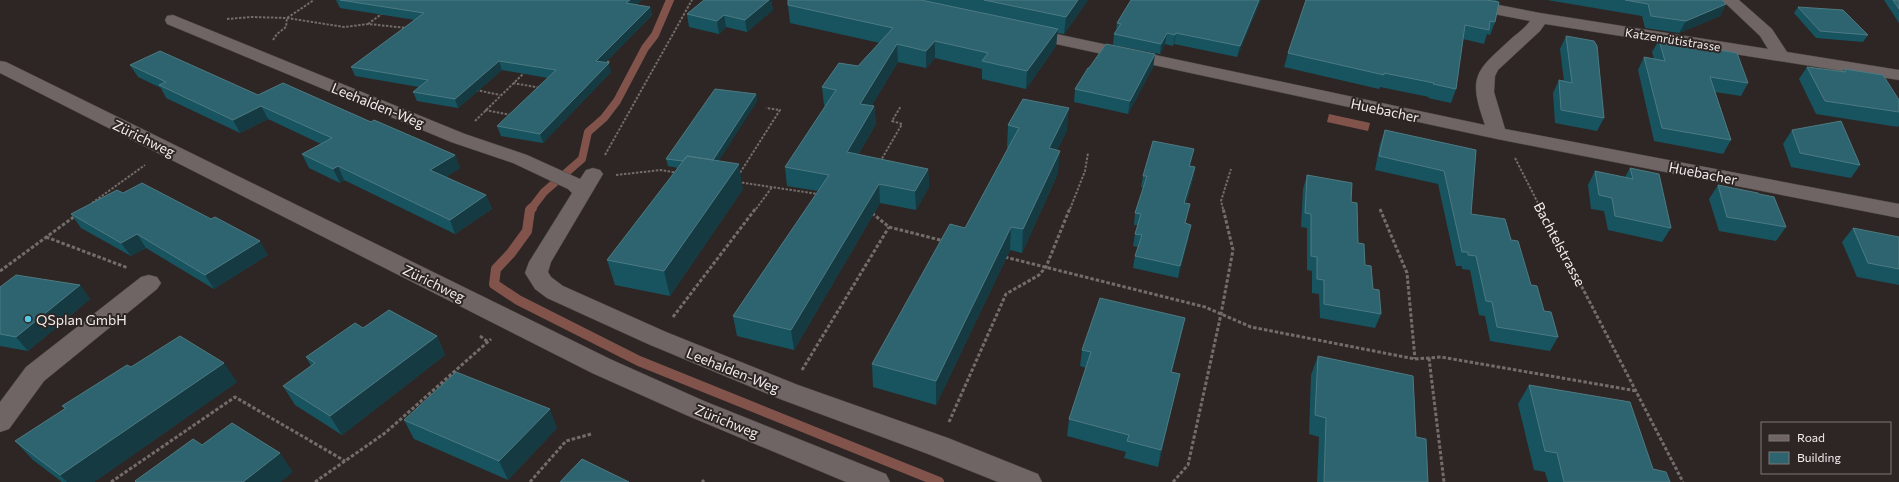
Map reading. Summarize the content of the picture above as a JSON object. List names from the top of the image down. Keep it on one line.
{"streets":{"street":["Katzenrütistrasse","Leehalden-Weg","Huebacher","Zürichweg"],"path":["Bachtelstrasse"]},"crossings":[["Huebacher","Bachtelstrasse"]],"places":["QSplan GmbH"],"legend":["Road","Building"]}
